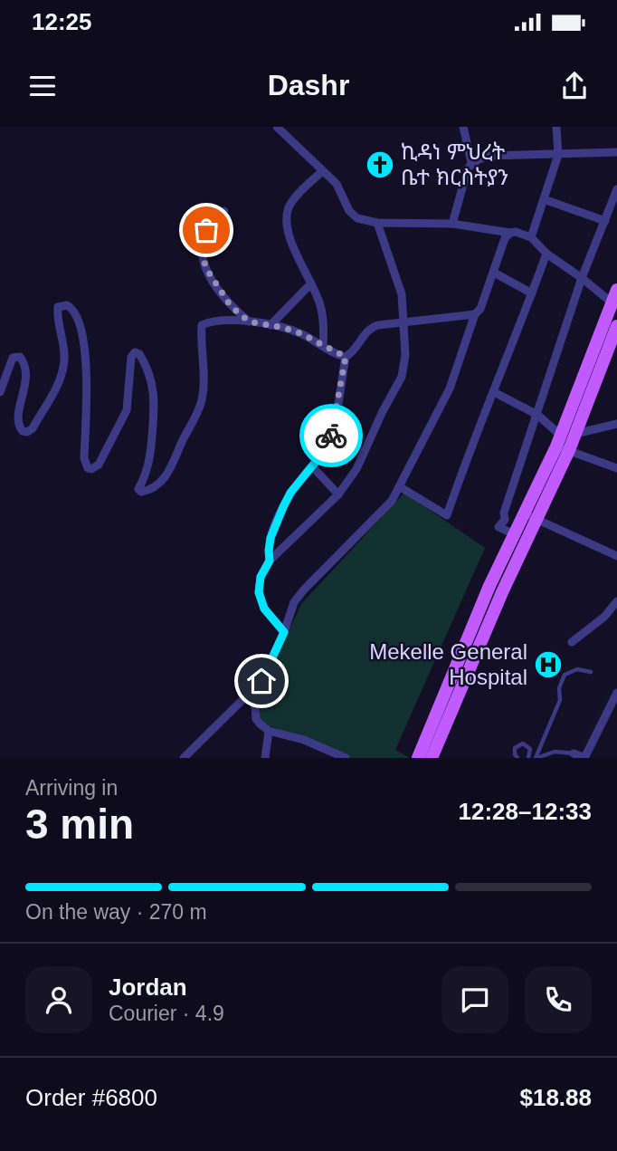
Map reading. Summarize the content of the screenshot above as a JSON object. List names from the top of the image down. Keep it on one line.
{"places":{"church":["ኪዳነ ምህረት ቤተ ክርስትያን"],"hospital":["Mekelle General Hospital"]},"page":{"status":"12:25","header":"Dashr","heading":["3 min","Arriving in","12:28–12:33"],"panel":["Jordan","Courier · 4.9","Order #6800","$18.88"],"bar":"On the way · 270 m"}}
